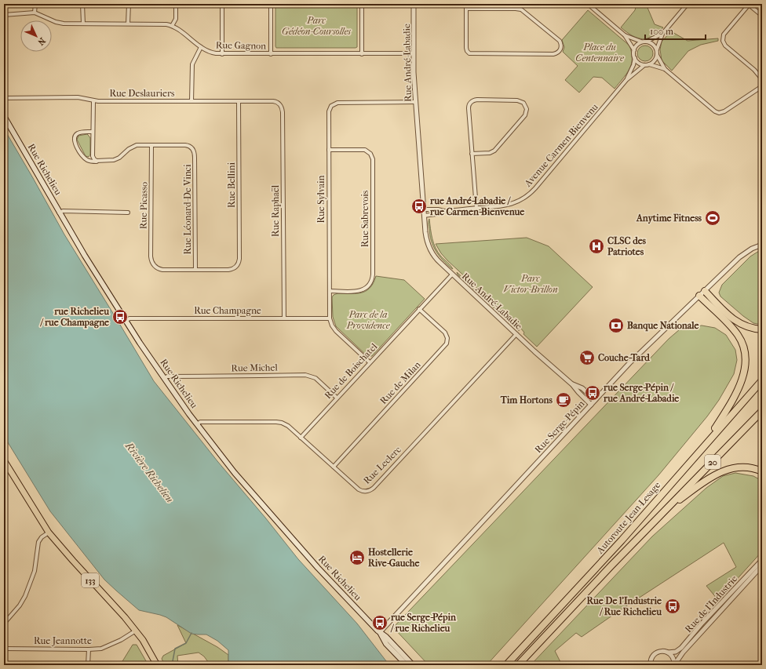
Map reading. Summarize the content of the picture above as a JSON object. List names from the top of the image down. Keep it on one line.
{"streets":{"highway":["20","Autoroute Jean-Lesage"],"main road":["Rue Richelieu","133"],"street":["Rue Gagnon","Rue André-Labadie","Rue Deslauriers","Avenue Carmen-Bienvenu","Rue Bellini","Rue Sylvain","Rue Picasso","Rue Léonard-De Vinci","Rue Raphaël","Rue Sabrevois","Rue Champagne","Rue Michel","Rue de Boischatel","Rue de Milan","Rue Serge-Pépin","Rue Leclerc","Rue de l'Industrie","Rue Jeannotte"]},"crossings":[["Rue Gagnon","Rue André-Labadie"],["Rue André-Labadie","Avenue Carmen-Bienvenu"],["Rue André-Labadie","Rue Sylvain"],["Rue André-Labadie","Rue de Boischatel"],["Rue André-Labadie","Rue Serge-Pépin"],["Rue André-Labadie","Rue Leclerc"],["Rue Deslauriers","Rue Bellini"],["Rue Deslauriers","Rue Raphaël"],["Rue Richelieu","Rue Champagne"],["Rue Richelieu","Rue Michel"],["Rue Richelieu","Rue Serge-Pépin"],["Rue Richelieu","Rue Leclerc"],["Rue Bellini","Rue Picasso"],["Rue Bellini","Rue Léonard-De Vinci"],["Rue Sylvain","Rue Sabrevois"],["Rue Sylvain","Rue Champagne"],["Rue Sylvain","Rue de Boischatel"],["Rue Picasso","Rue Léonard-De Vinci"],["Rue Raphaël","Rue Champagne"],["Rue Michel","Rue de Boischatel"],["Rue de Boischatel","Rue de Milan"],["Rue de Boischatel","Rue Leclerc"],["Rue de Milan","Rue Leclerc"],["133","Rue Jeannotte"]],"water":["Rivière Richelieu"],"parks":["Parc Gédéon-Coursolles","Place du Centennaire","Parc Victor-Brillon","Parc de la Providence"],"places":{"bus stop":["rue André-Labadie / rue Carmen-Bienvenue","rue Richelieu / rue Champagne","rue Serge-Pépin / rue André-Labadie","Rue De l'Industrie / Rue Richelieu","rue Serge-Pépin / rue Richelieu"],"sports":["Anytime Fitness"],"hospital":["CLSC des Patriotes"],"bank":["Banque Nationale"],"supermarket":["Couche-Tard"],"cafe":["Tim Hortons"],"hotel":["Hostellerie Rive-Gauche"]},"scale_bar":"100 m","north":"bottom right"}
